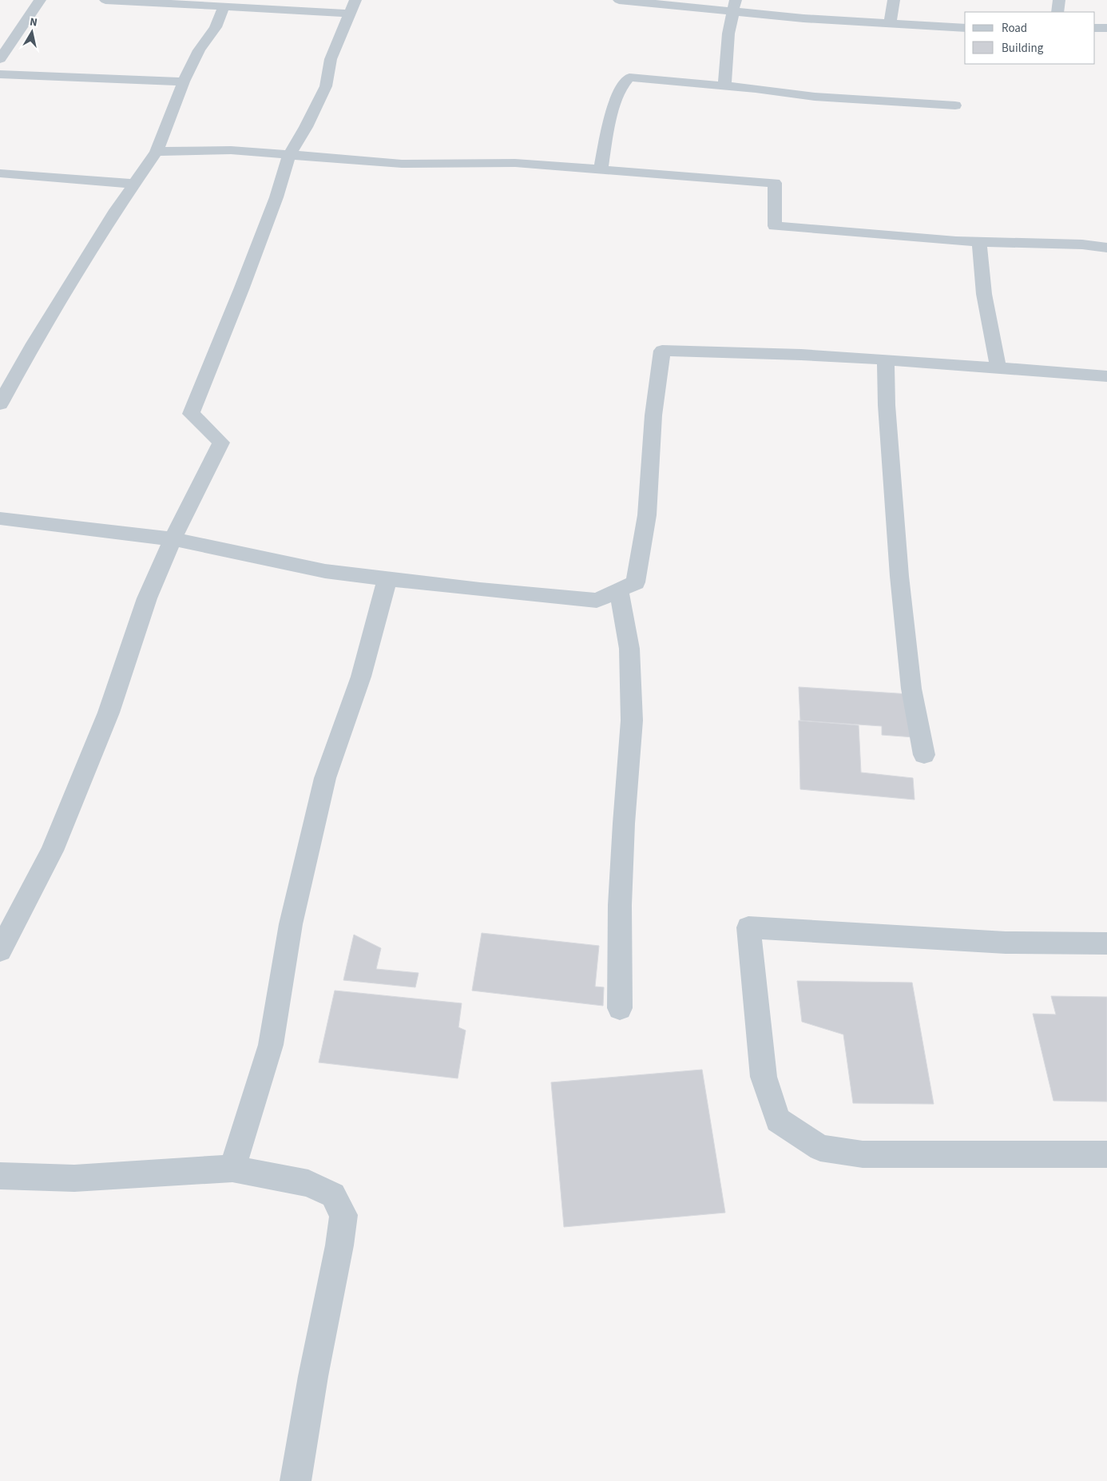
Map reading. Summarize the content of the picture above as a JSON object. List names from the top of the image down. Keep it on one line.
{"legend":["Road","Building"],"north":"top"}
